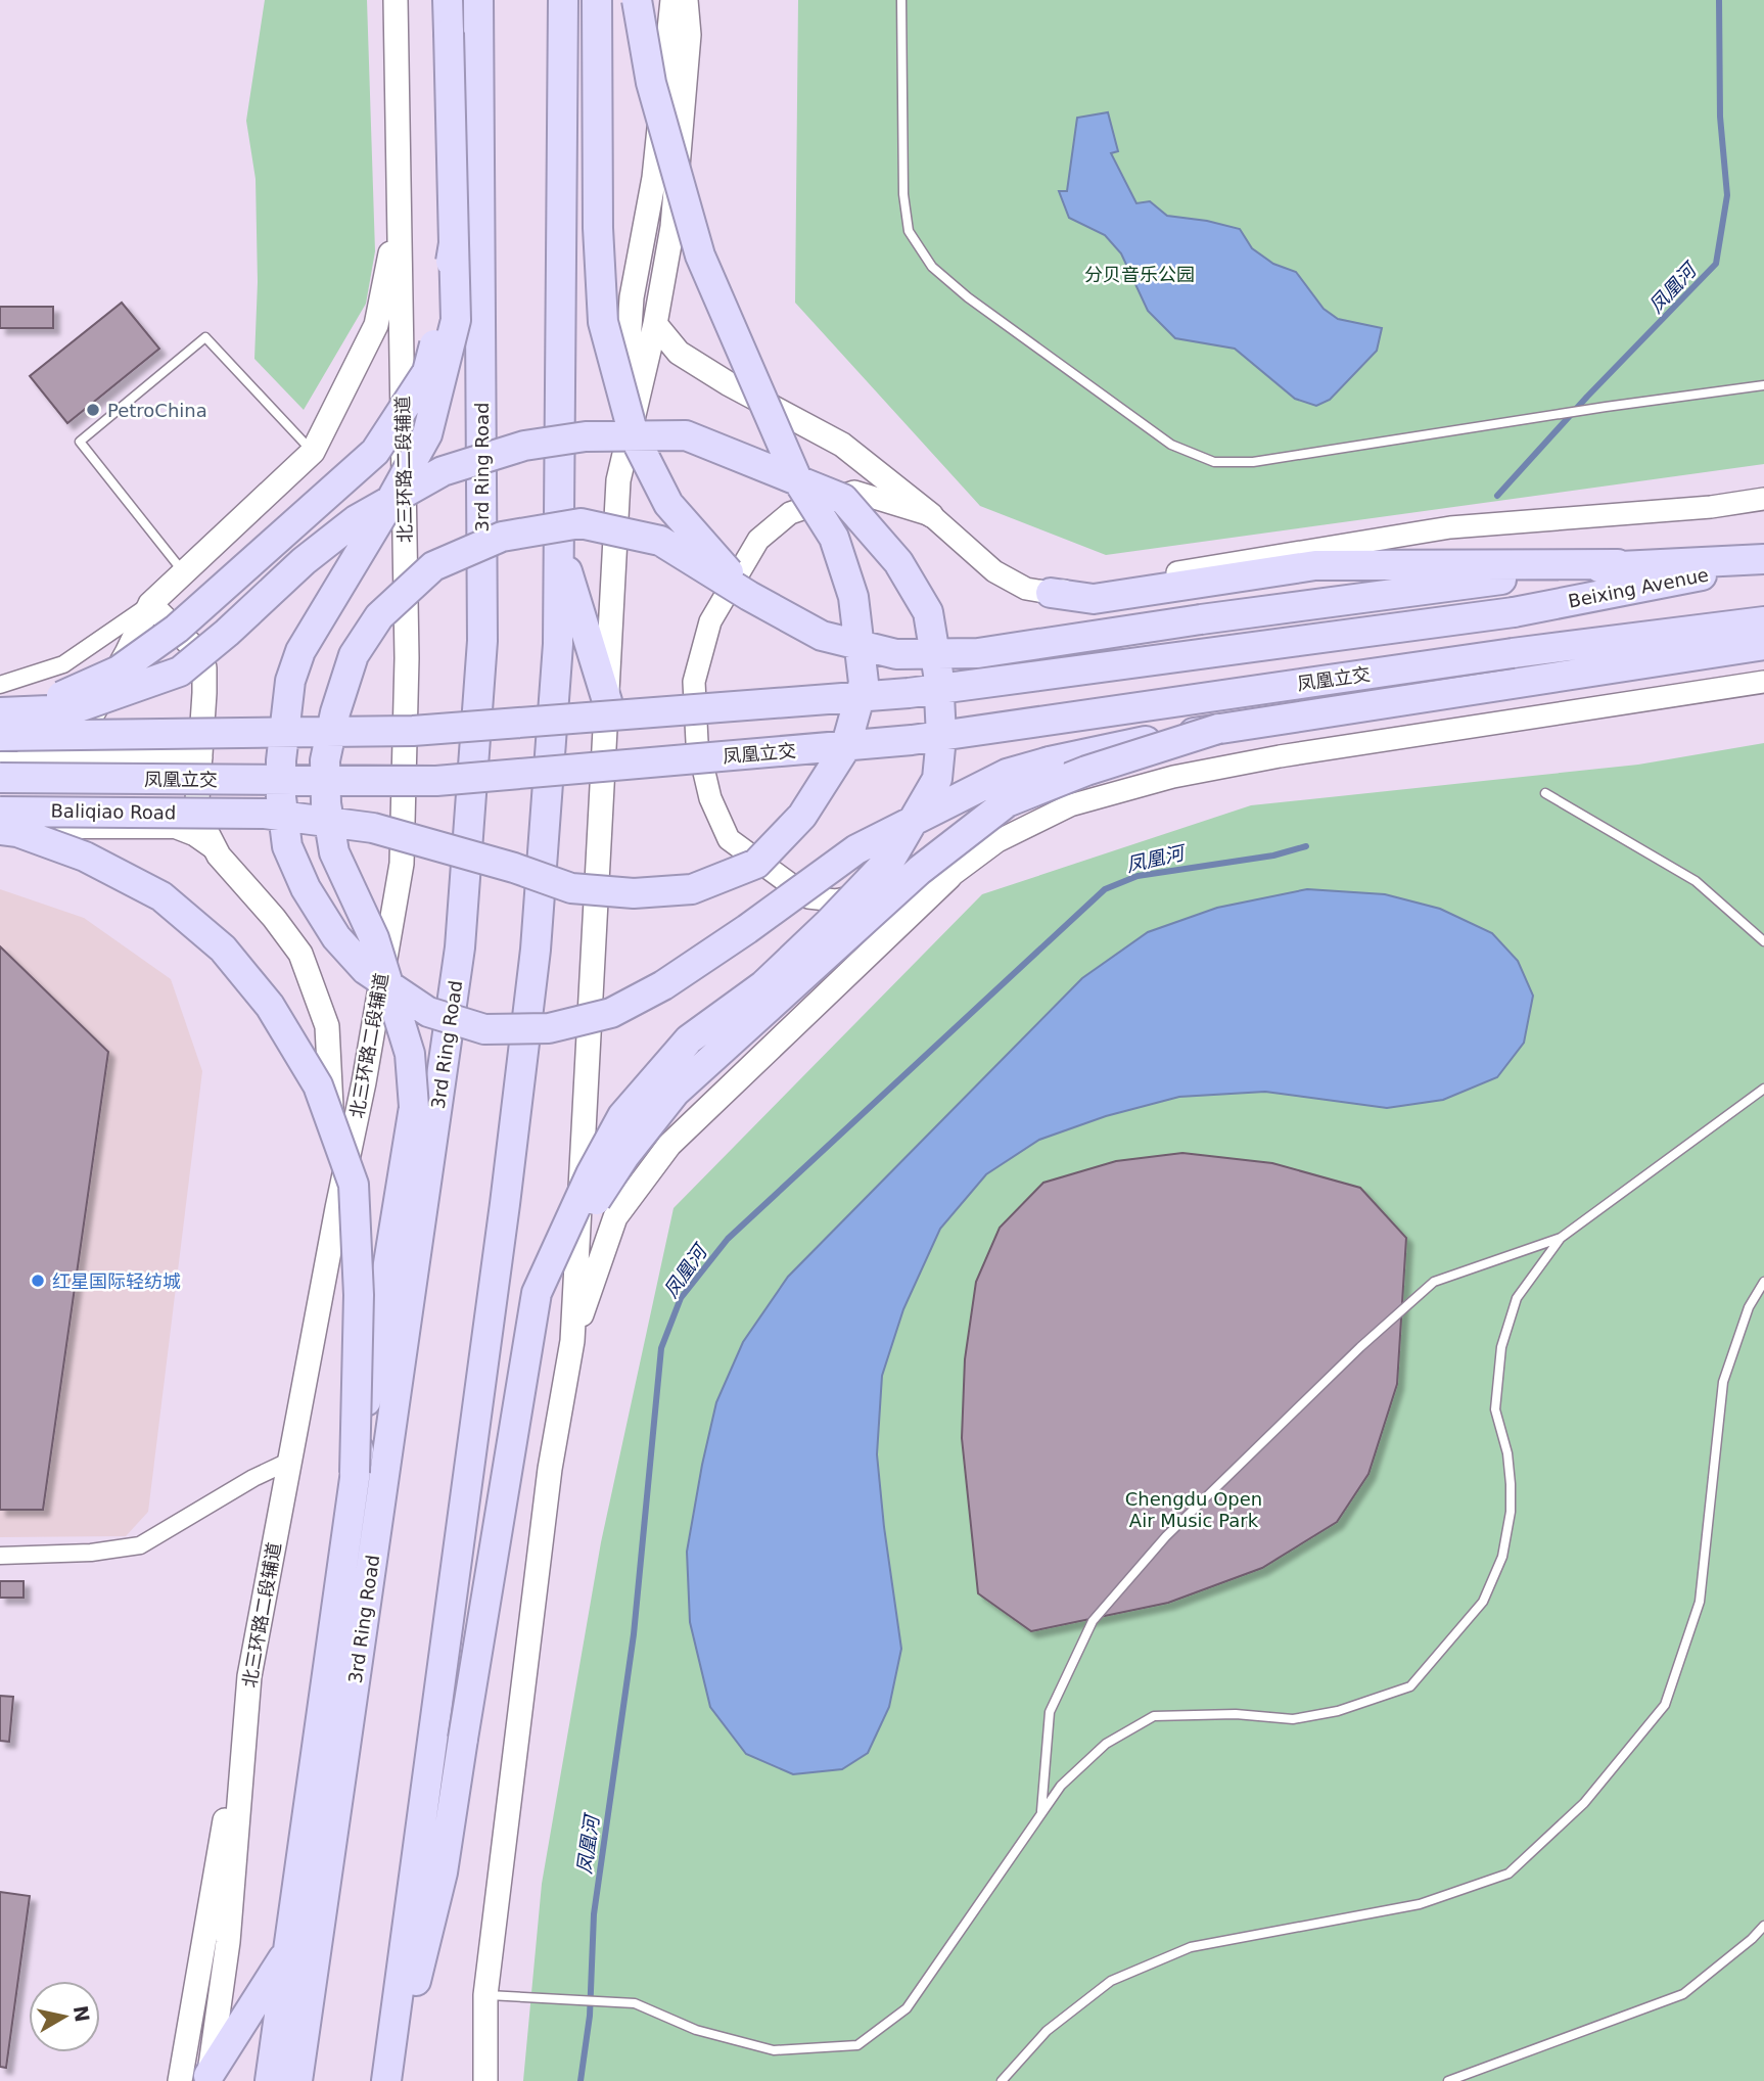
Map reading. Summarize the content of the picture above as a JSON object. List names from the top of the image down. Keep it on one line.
{"streets":{"highway":["3rd Ring Road","Beixing Avenue","凤凰立交"],"main road":["北三环路二段辅道"],"street":["Baliqiao Road"]},"water":["凤凰河"],"parks":["分贝音乐公园","Chengdu Open Air Music Park"],"places":["PetroChina","红星国际轻纺城"],"north":"right"}
